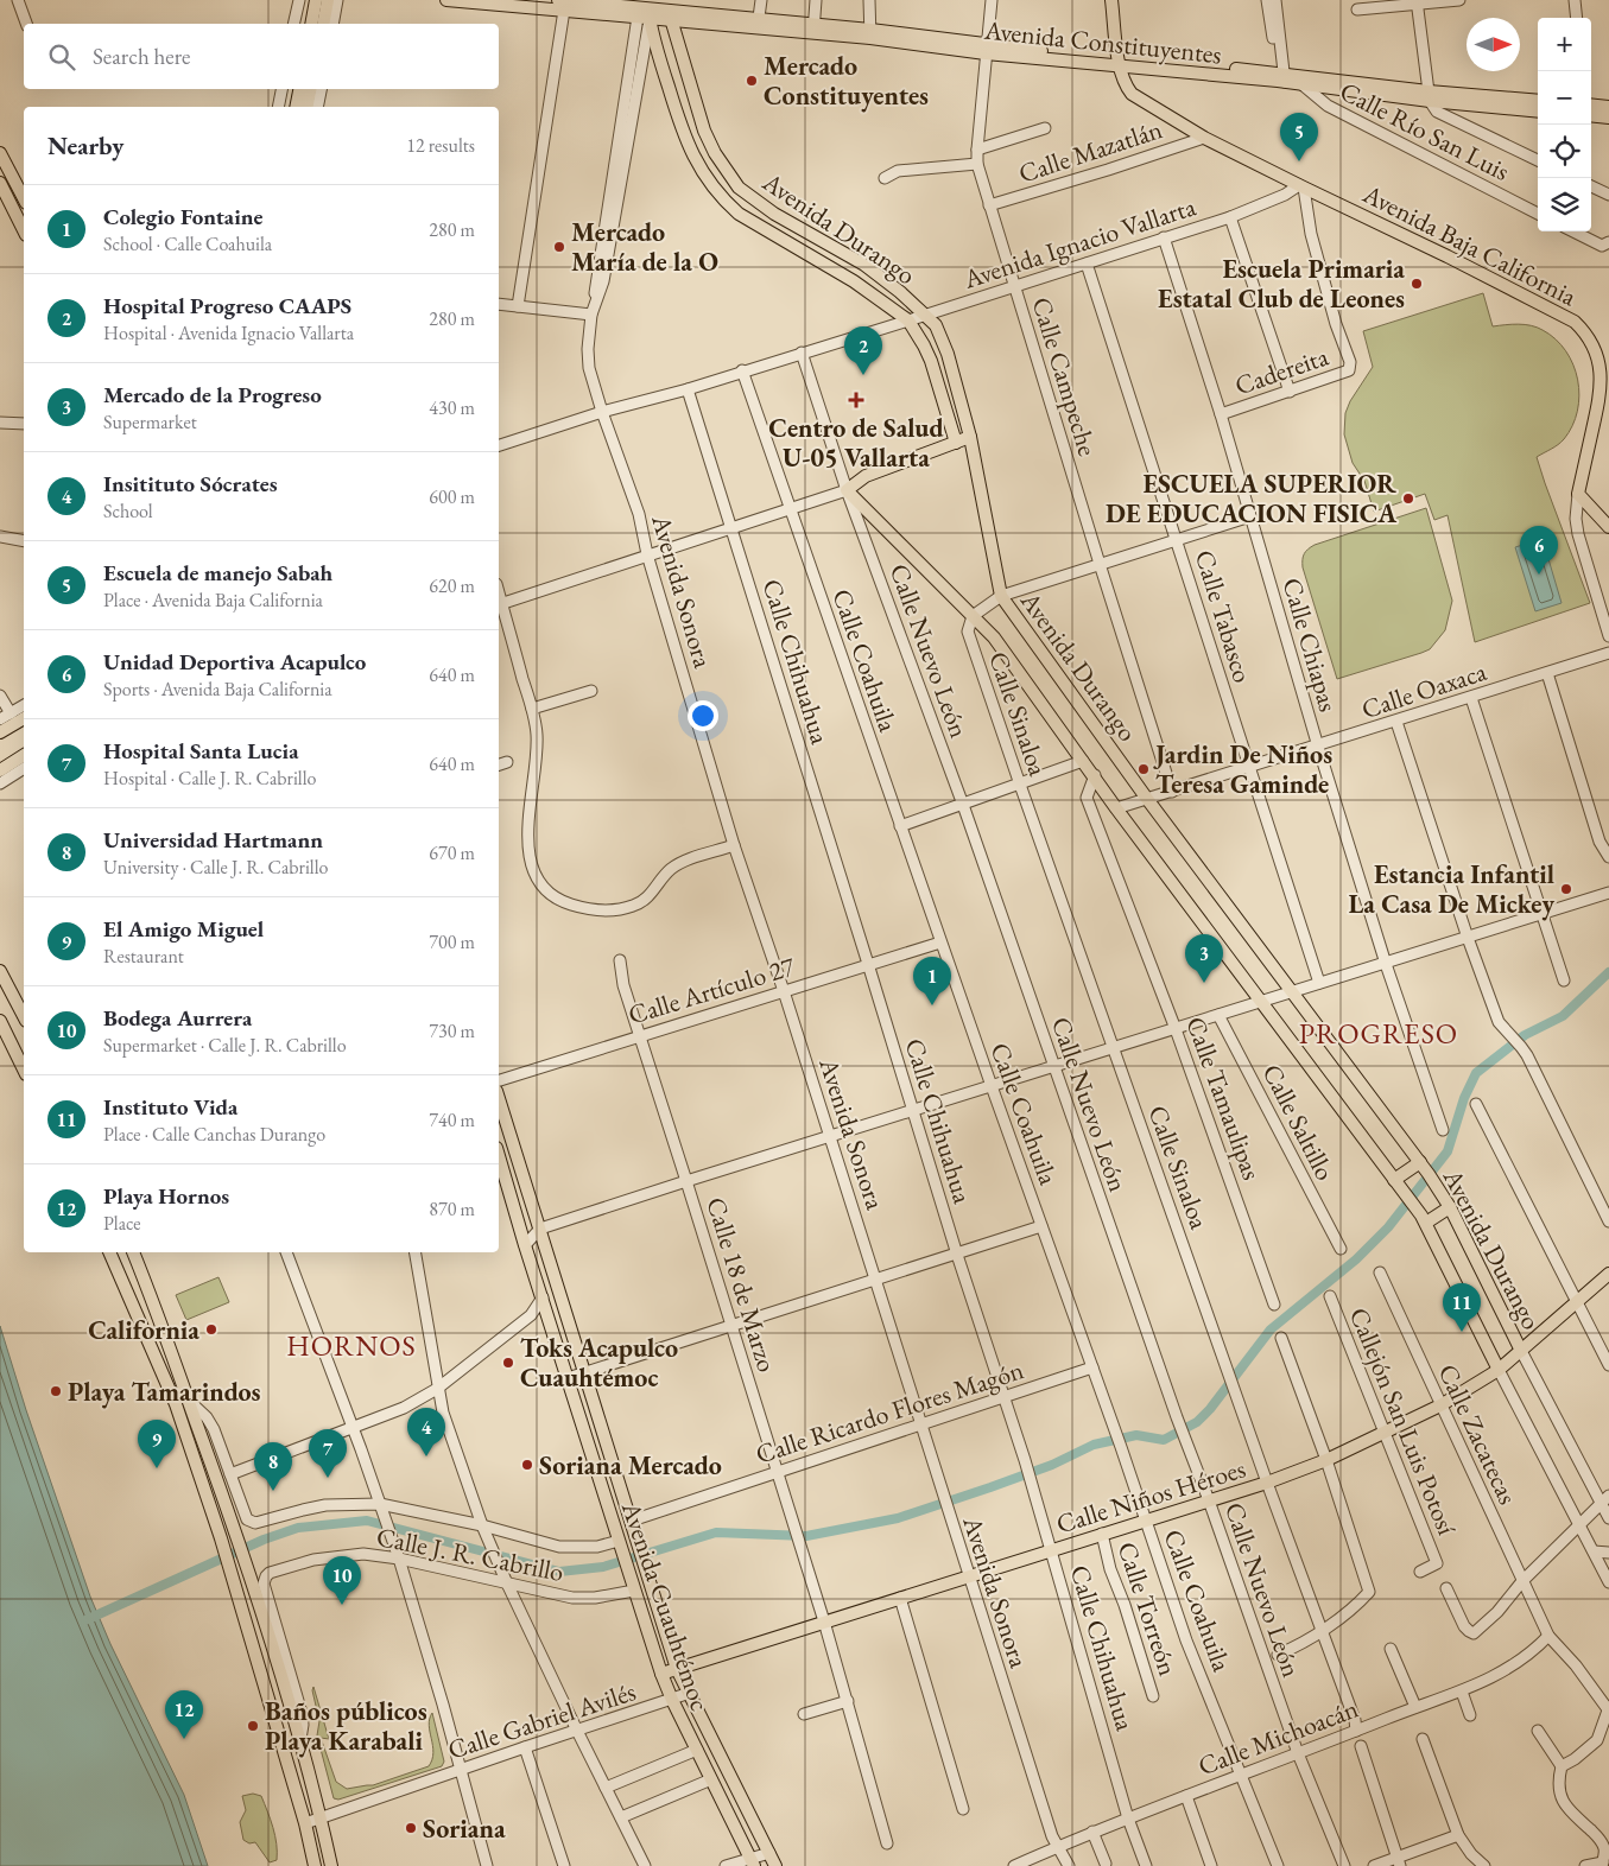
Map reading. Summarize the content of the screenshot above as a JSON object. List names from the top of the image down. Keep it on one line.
{"streets":{"main road":["Avenida Constituyentes","Avenida Durango","Avenida Baja California","Calle Niños Héroes","Avenida Cuauhtémoc"],"street":["Calle Río San Luis","Calle Mazatlán","Avenida Ignacio Vallarta","Cadereita","Calle Campeche","Avenida Sonora","Calle Tabasco","Calle Chiapas","Calle Nuevo León","Calle Coahuila","Calle Chihuahua","Calle Oaxaca","Calle Sinaloa","Calle Artículo 27","Calle Tamaulipas","Calle Saltillo","Calle 18 de Marzo","Calle Ricardo Flores Magón","Callejón San Luis Potosí","Calle Zacatecas","Calle J. R. Cabrillo","Calle Torreón","Calle Gabriel Avilés","Calle Michoacán"]},"crossings":[["Avenida Constituyentes","Calle Río San Luis"],["Avenida Constituyentes","Avenida Durango"],["Avenida Constituyentes","Avenida Baja California"],["Avenida Constituyentes","Calle Campeche"],["Avenida Constituyentes","Avenida Sonora"],["Calle Mazatlán","Avenida Baja California"],["Calle Mazatlán","Calle Campeche"],["Avenida Durango","Avenida Ignacio Vallarta"],["Avenida Durango","Avenida Sonora"],["Avenida Durango","Calle Oaxaca"],["Avenida Durango","Calle Niños Héroes"],["Avenida Ignacio Vallarta","Avenida Baja California"],["Avenida Ignacio Vallarta","Cadereita"],["Avenida Ignacio Vallarta","Calle Campeche"],["Avenida Ignacio Vallarta","Avenida Sonora"],["Avenida Ignacio Vallarta","Calle Tabasco"],["Avenida Ignacio Vallarta","Calle Chiapas"],["Avenida Ignacio Vallarta","Calle Nuevo León"],["Avenida Ignacio Vallarta","Calle Coahuila"],["Avenida Ignacio Vallarta","Calle Chihuahua"],["Avenida Baja California","Cadereita"],["Cadereita","Calle Chiapas"],["Calle Campeche","Calle Oaxaca"],["Avenida Sonora","Calle Artículo 27"],["Avenida Sonora","Calle Ricardo Flores Magón"],["Avenida Sonora","Calle Niños Héroes"],["Avenida Sonora","Calle Michoacán"],["Calle Tabasco","Calle Oaxaca"],["Calle Chiapas","Calle Oaxaca"],["Calle Nuevo León","Calle Niños Héroes"],["Calle Nuevo León","Calle Michoacán"],["Calle Coahuila","Calle Artículo 27"],["Calle Coahuila","Calle Ricardo Flores Magón"],["Calle Coahuila","Calle Niños Héroes"],["Calle Coahuila","Calle Michoacán"],["Calle Chihuahua","Calle Artículo 27"],["Calle Chihuahua","Calle Ricardo Flores Magón"],["Calle Chihuahua","Calle Niños Héroes"],["Calle Chihuahua","Calle Michoacán"],["Calle Sinaloa","Calle Niños Héroes"],["Calle Sinaloa","Calle Michoacán"],["Calle Artículo 27","Calle 18 de Marzo"],["Calle 18 de Marzo","Calle Ricardo Flores Magón"],["Calle 18 de Marzo","Calle Niños Héroes"],["Calle Ricardo Flores Magón","Avenida Cuauhtémoc"],["Callejón San Luis Potosí","Calle Niños Héroes"],["Calle Zacatecas","Calle Niños Héroes"],["Calle Zacatecas","Calle Michoacán"],["Calle Niños Héroes","Avenida Cuauhtémoc"],["Calle Niños Héroes","Calle Torreón"],["Calle J. R. Cabrillo","Avenida Cuauhtémoc"],["Avenida Cuauhtémoc","Calle Gabriel Avilés"]],"districts":["PROGRESO","HORNOS"],"places":{"other":["Mercado Constituyentes","Mercado María de la O","Escuela Primaria Estatal Club de Leones","ESCUELA SUPERIOR DE EDUCACION FISICA","Jardin De Niños Teresa Gaminde","Estancia Infantil La Casa De Mickey","California","Toks Acapulco Cuauhtémoc","Playa Tamarindos","Soriana Mercado","Baños públicos Playa Karabali","Soriana"],"health":["Centro de Salud U-05 Vallarta"]},"north":"right","page":{"map_buttons":["+","−"],"search":"Search here","heading":["Nearby","12 results"],"pins":["5","2","6","3","1","11","4","9","7","8","10","12"],"list":[{"mark":"1","name":"Colegio Fontaine","note":"School · Calle Coahuila","value":"280 m"},{"mark":"2","name":"Hospital Progreso CAAPS","note":"Hospital · Avenida Ignacio Vallarta","value":"280 m"},{"mark":"3","name":"Mercado de la Progreso","note":"Supermarket","value":"430 m"},{"mark":"4","name":"Insitituto Sócrates","note":"School","value":"600 m"},{"mark":"5","name":"Escuela de manejo Sabah","note":"Place · Avenida Baja California","value":"620 m"},{"mark":"6","name":"Unidad Deportiva Acapulco","note":"Sports · Avenida Baja California","value":"640 m"},{"mark":"7","name":"Hospital Santa Lucia","note":"Hospital · Calle J. R. Cabrillo","value":"640 m"},{"mark":"8","name":"Universidad Hartmann","note":"University · Calle J. R. Cabrillo","value":"670 m"},{"mark":"9","name":"El Amigo Miguel","note":"Restaurant","value":"700 m"},{"mark":"10","name":"Bodega Aurrera","note":"Supermarket · Calle J. R. Cabrillo","value":"730 m"},{"mark":"11","name":"Instituto Vida","note":"Place · Calle Canchas Durango","value":"740 m"},{"mark":"12","name":"Playa Hornos","note":"Place","value":"870 m"}]}}
